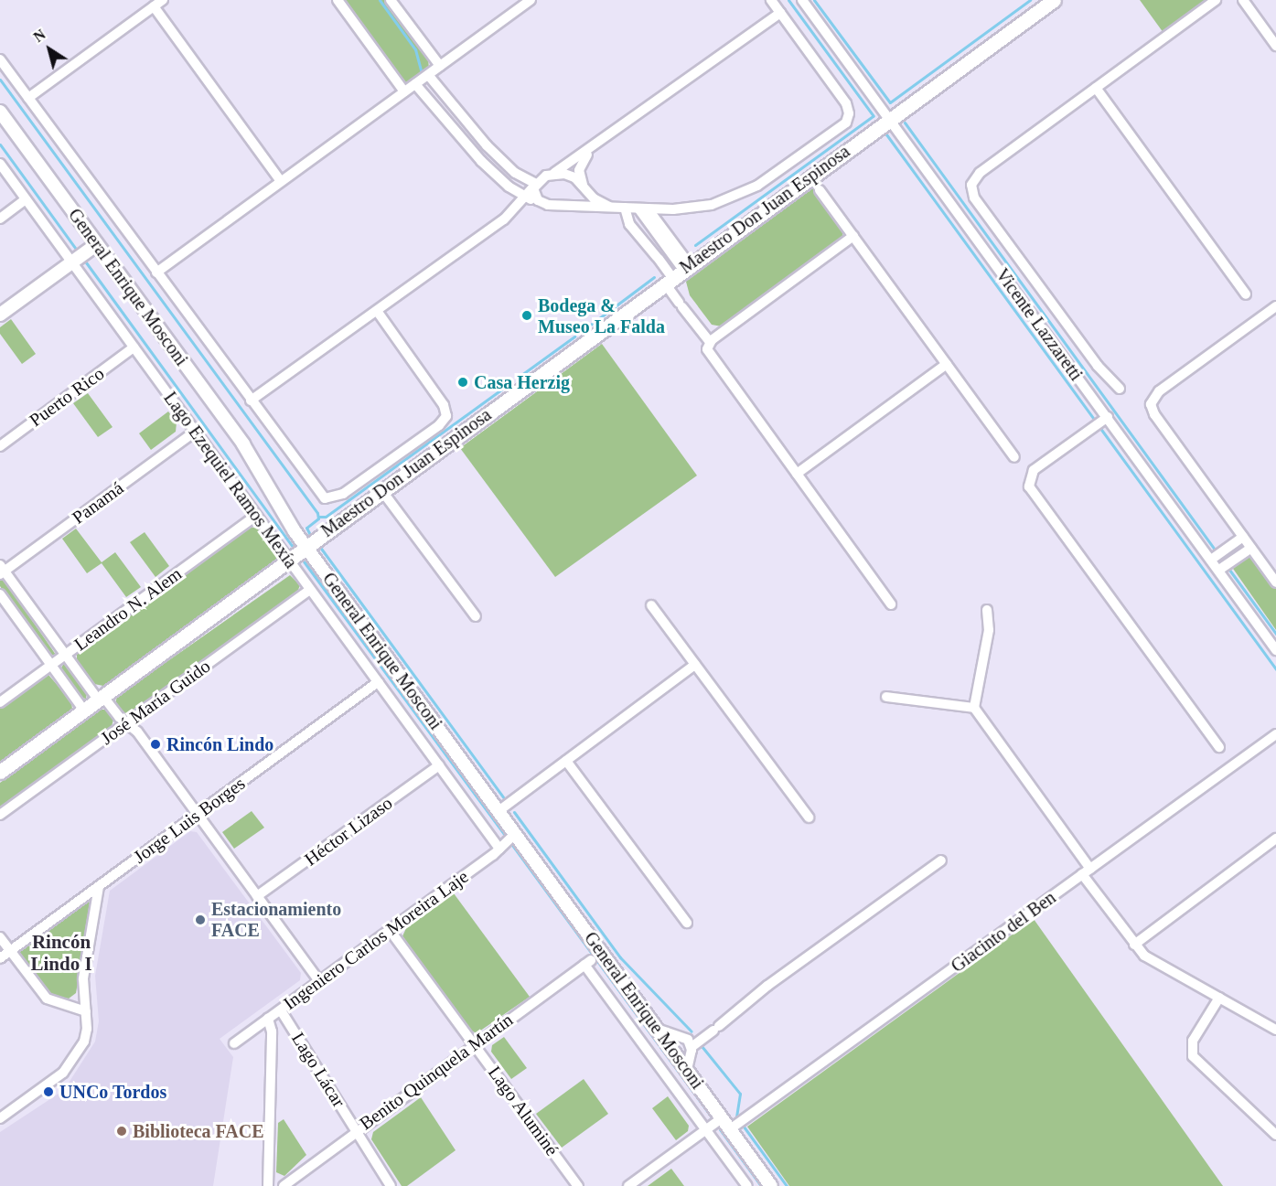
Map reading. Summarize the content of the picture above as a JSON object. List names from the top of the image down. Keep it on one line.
{"streets":{"main road":["Maestro Don Juan Espinosa"],"street":["General Enrique Mosconi","Vicente Lazzaretti","Puerto Rico","Lago Ezequiel Ramos Mexía","Panamá","Leandro N. Alem","José María Guido","Jorge Luis Borges","Héctor Lizaso","Giacinto del Ben","Ingeniero Carlos Moreira Laje","Lago Lácar","Benito Quinquela Martín","Lago Aluminé"]},"crossings":[["Maestro Don Juan Espinosa","General Enrique Mosconi"],["Maestro Don Juan Espinosa","Vicente Lazzaretti"],["Maestro Don Juan Espinosa","Lago Ezequiel Ramos Mexía"],["General Enrique Mosconi","Giacinto del Ben"],["General Enrique Mosconi","Ingeniero Carlos Moreira Laje"],["Puerto Rico","Lago Ezequiel Ramos Mexía"],["Lago Ezequiel Ramos Mexía","Panamá"],["Lago Ezequiel Ramos Mexía","Leandro N. Alem"],["Lago Ezequiel Ramos Mexía","José María Guido"],["Lago Ezequiel Ramos Mexía","Jorge Luis Borges"],["Lago Ezequiel Ramos Mexía","Héctor Lizaso"],["Lago Ezequiel Ramos Mexía","Ingeniero Carlos Moreira Laje"],["Ingeniero Carlos Moreira Laje","Lago Lácar"],["Ingeniero Carlos Moreira Laje","Lago Aluminé"],["Lago Lácar","Benito Quinquela Martín"],["Benito Quinquela Martín","Lago Aluminé"]],"districts":["Rincón Lindo I"],"places":["Bodega & Museo La Falda","Casa Herzig","Rincón Lindo","Estacionamiento FACE","UNCo Tordos","Biblioteca FACE"],"north":"top left"}
